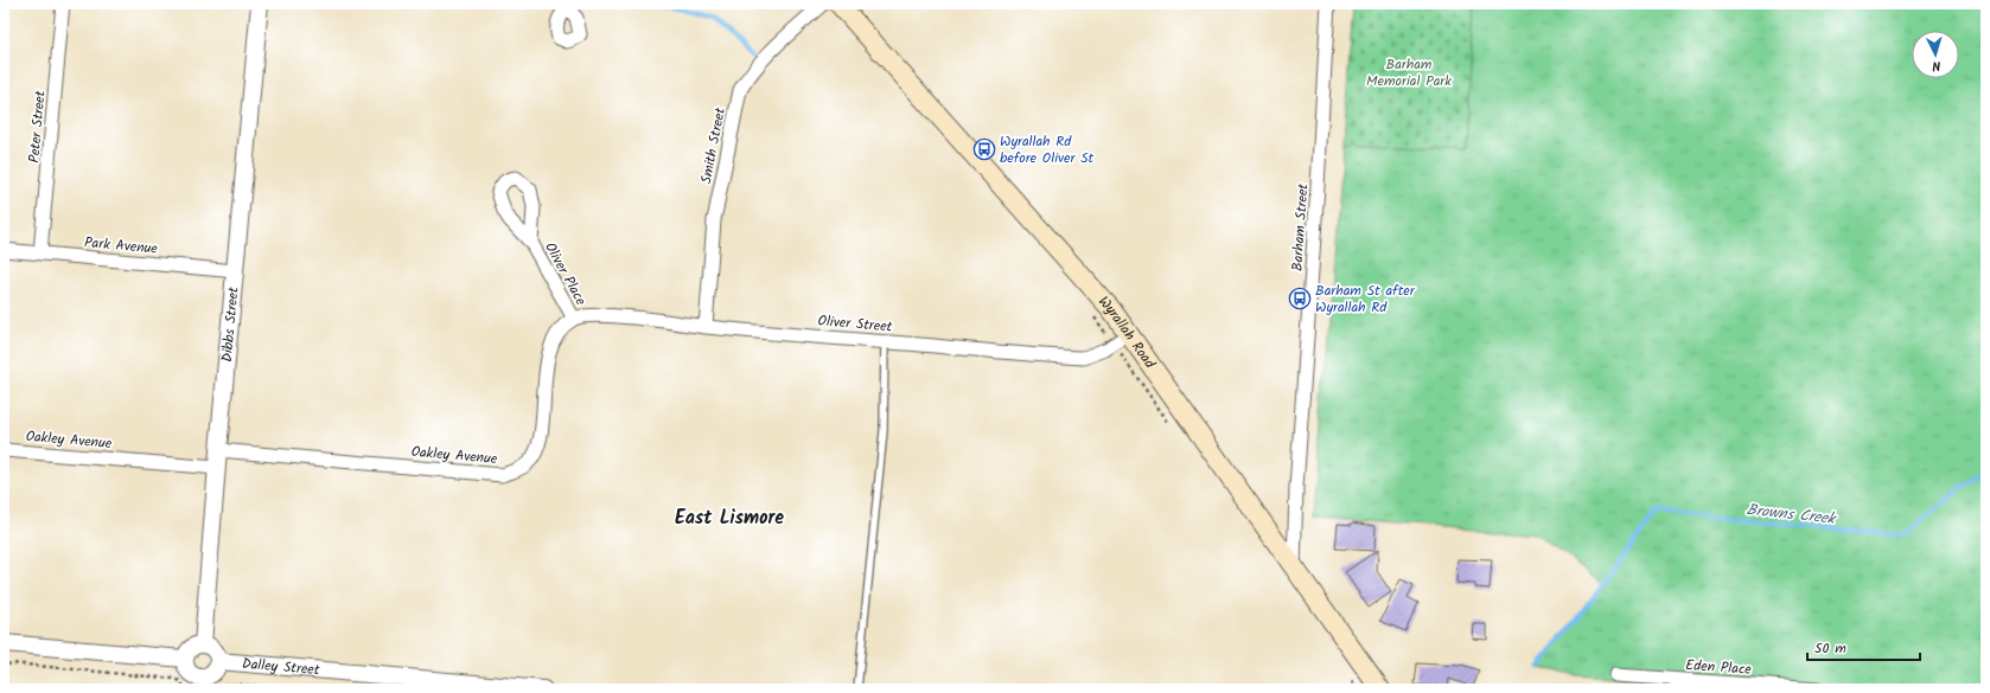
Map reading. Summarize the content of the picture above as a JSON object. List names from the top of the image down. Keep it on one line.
{"streets":{"main road":["Wyrallah Road"],"street":["Peter Street","Smith Street","Barham Street","Park Avenue","Oliver Place","Oliver Street","Dibbs Street","Oakley Avenue","Dalley Street","Eden Place"]},"crossings":[["Peter Street","Park Avenue"],["Smith Street","Oliver Street"],["Barham Street","Wyrallah Road"],["Park Avenue","Dibbs Street"],["Oliver Place","Oliver Street"],["Oliver Place","Oakley Avenue"],["Oliver Street","Wyrallah Road"],["Oliver Street","Oakley Avenue"],["Dibbs Street","Oakley Avenue"],["Dibbs Street","Dalley Street"]],"districts":["East Lismore"],"water":["Browns Creek"],"parks":["Barham Memorial Park"],"places":{"bus stop":["Wyrallah Rd before Oliver St","Barham St after Wyrallah Rd"]},"scale_bar":"50 m","north":"bottom"}
